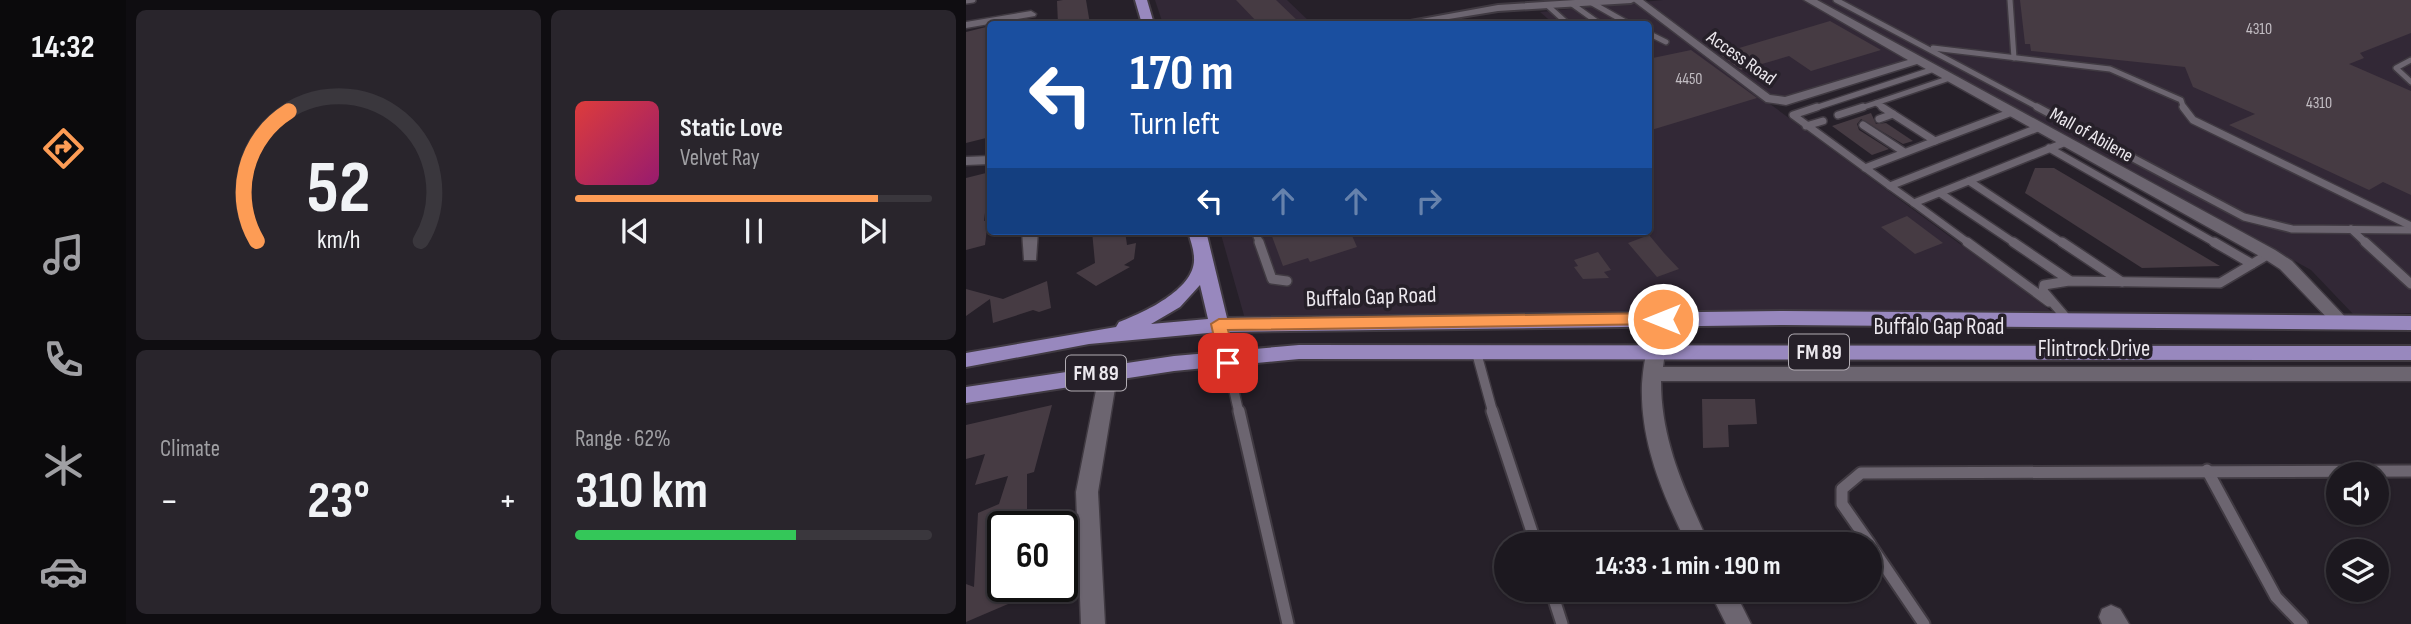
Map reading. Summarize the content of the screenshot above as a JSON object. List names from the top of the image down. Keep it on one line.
{"streets":{"main road":["Buffalo Gap Road","FM 89"],"street":["Access Road","Mall of Abilene","Flintrock Drive"]},"crossings":[["Access Road","Mall of Abilene"],["Mall of Abilene","Buffalo Gap Road"]],"house_numbers":["4310","4450","4310"],"page":{"tabs":"14:32","turn":["170 m","Turn left"],"song":["Static Love","Velvet Ray"],"tile":["Climate",["Range · 62%","310 km"]],"heat":["−","23°","+"],"limit":"60","trip":"14:33 · 1 min · 190 m","gauge":["52","km/h"]}}
